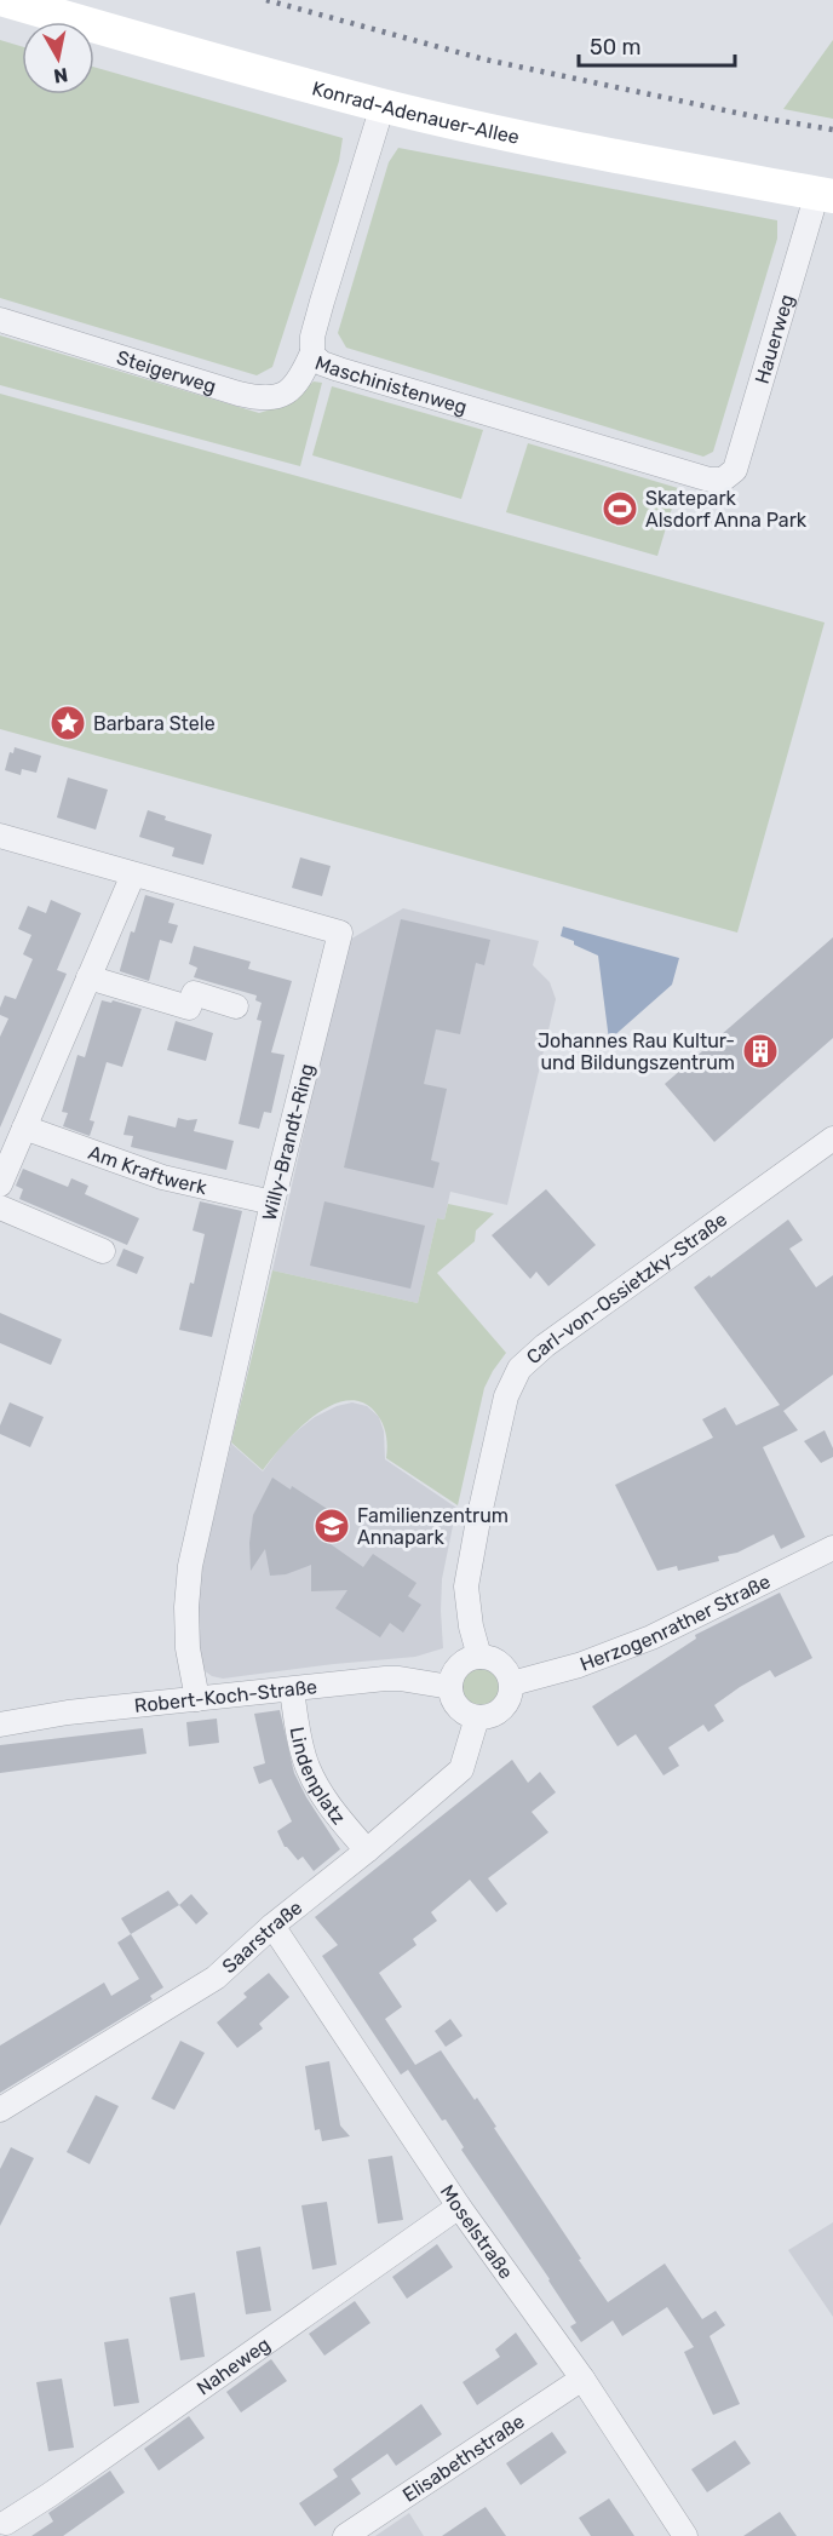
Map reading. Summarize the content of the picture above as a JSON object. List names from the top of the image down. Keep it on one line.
{"streets":{"street":["Konrad-Adenauer-Allee","Hauerweg","Steigerweg","Maschinistenweg","Willy-Brandt-Ring","Am Kraftwerk","Carl-von-Ossietzky-Straße","Herzogenrather Straße","Robert-Koch-Straße","Lindenplatz","Saarstraße","Moselstraße","Naheweg","Elisabethstraße"]},"crossings":[["Konrad-Adenauer-Allee","Hauerweg"],["Konrad-Adenauer-Allee","Maschinistenweg"],["Hauerweg","Maschinistenweg"],["Steigerweg","Maschinistenweg"],["Willy-Brandt-Ring","Am Kraftwerk"],["Willy-Brandt-Ring","Robert-Koch-Straße"],["Carl-von-Ossietzky-Straße","Herzogenrather Straße"],["Carl-von-Ossietzky-Straße","Robert-Koch-Straße"],["Carl-von-Ossietzky-Straße","Saarstraße"],["Herzogenrather Straße","Robert-Koch-Straße"],["Herzogenrather Straße","Saarstraße"],["Robert-Koch-Straße","Lindenplatz"],["Robert-Koch-Straße","Saarstraße"],["Lindenplatz","Saarstraße"],["Saarstraße","Moselstraße"],["Moselstraße","Naheweg"],["Moselstraße","Elisabethstraße"]],"places":{"sports":["Skatepark Alsdorf Anna Park"],"place":["Barbara Stele"],"building":["Johannes Rau Kultur- und Bildungszentrum"],"school or university":["Familienzentrum Annapark"]},"scale_bar":"50 m","north":"bottom"}
